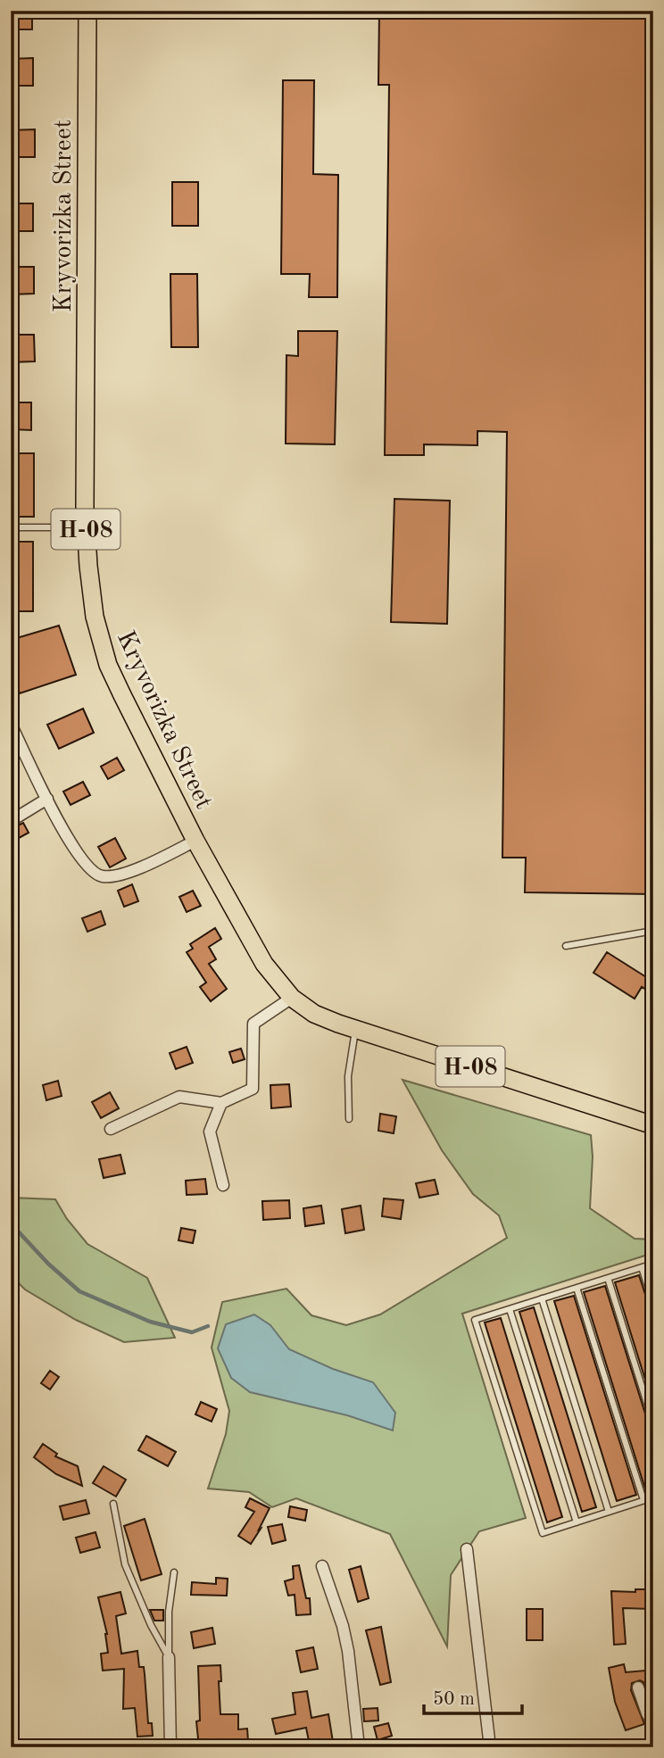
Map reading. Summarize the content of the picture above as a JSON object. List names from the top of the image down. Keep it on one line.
{"streets":{"main road":["Kryvorizka Street","Н-08"]},"scale_bar":"50 m"}
